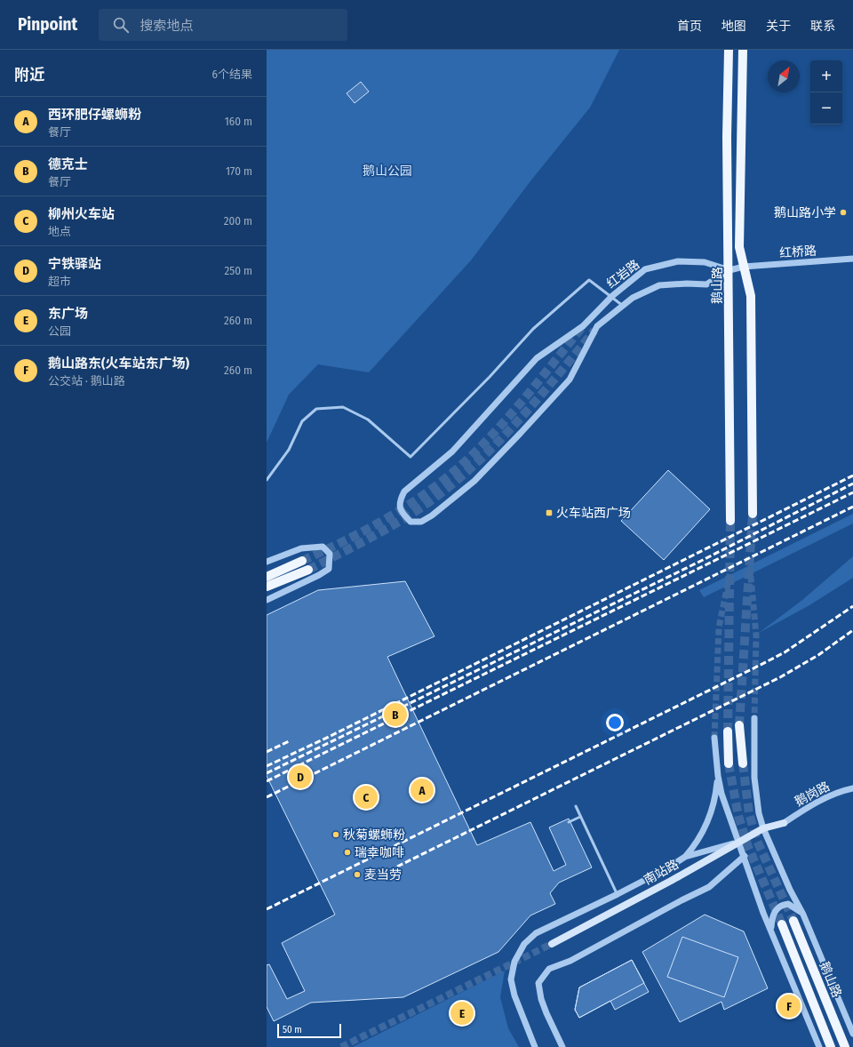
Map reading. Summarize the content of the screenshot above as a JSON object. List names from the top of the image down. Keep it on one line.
{"streets":{"main road":["鹅山路","南站路"],"street":["红桥路","红岩路","鹅岗路"]},"crossings":[["红桥路","红岩路"],["红岩路","鹅山路"],["鹅岗路","南站路"]],"parks":["鹅山公园"],"places":{"other":["鹅山路小学","秋菊螺蛳粉","瑞幸咖啡","麦当劳"],"transit":["火车站西广场"]},"scale_bar":"50 m","north":"top right","page":{"header":"Pinpoint","search":"搜索地点","nav":["首页","地图","关于","联系"],"heading":["附近","6个结果"],"map_buttons":["+","−"],"list":[{"mark":"A","name":"西环肥仔螺蛳粉","note":"餐厅","value":"160 m"},{"mark":"B","name":"德克士","note":"餐厅","value":"170 m"},{"mark":"C","name":"柳州火车站","note":"地点","value":"200 m"},{"mark":"D","name":"宁铁驿站","note":"超市","value":"250 m"},{"mark":"E","name":"东广场","note":"公园","value":"260 m"},{"mark":"F","name":"鹅山路东(火车站东广场)","note":"公交站 · 鹅山路","value":"260 m"}],"pins":["B","D","A","C","F","E"],"scale":"50 m"}}
